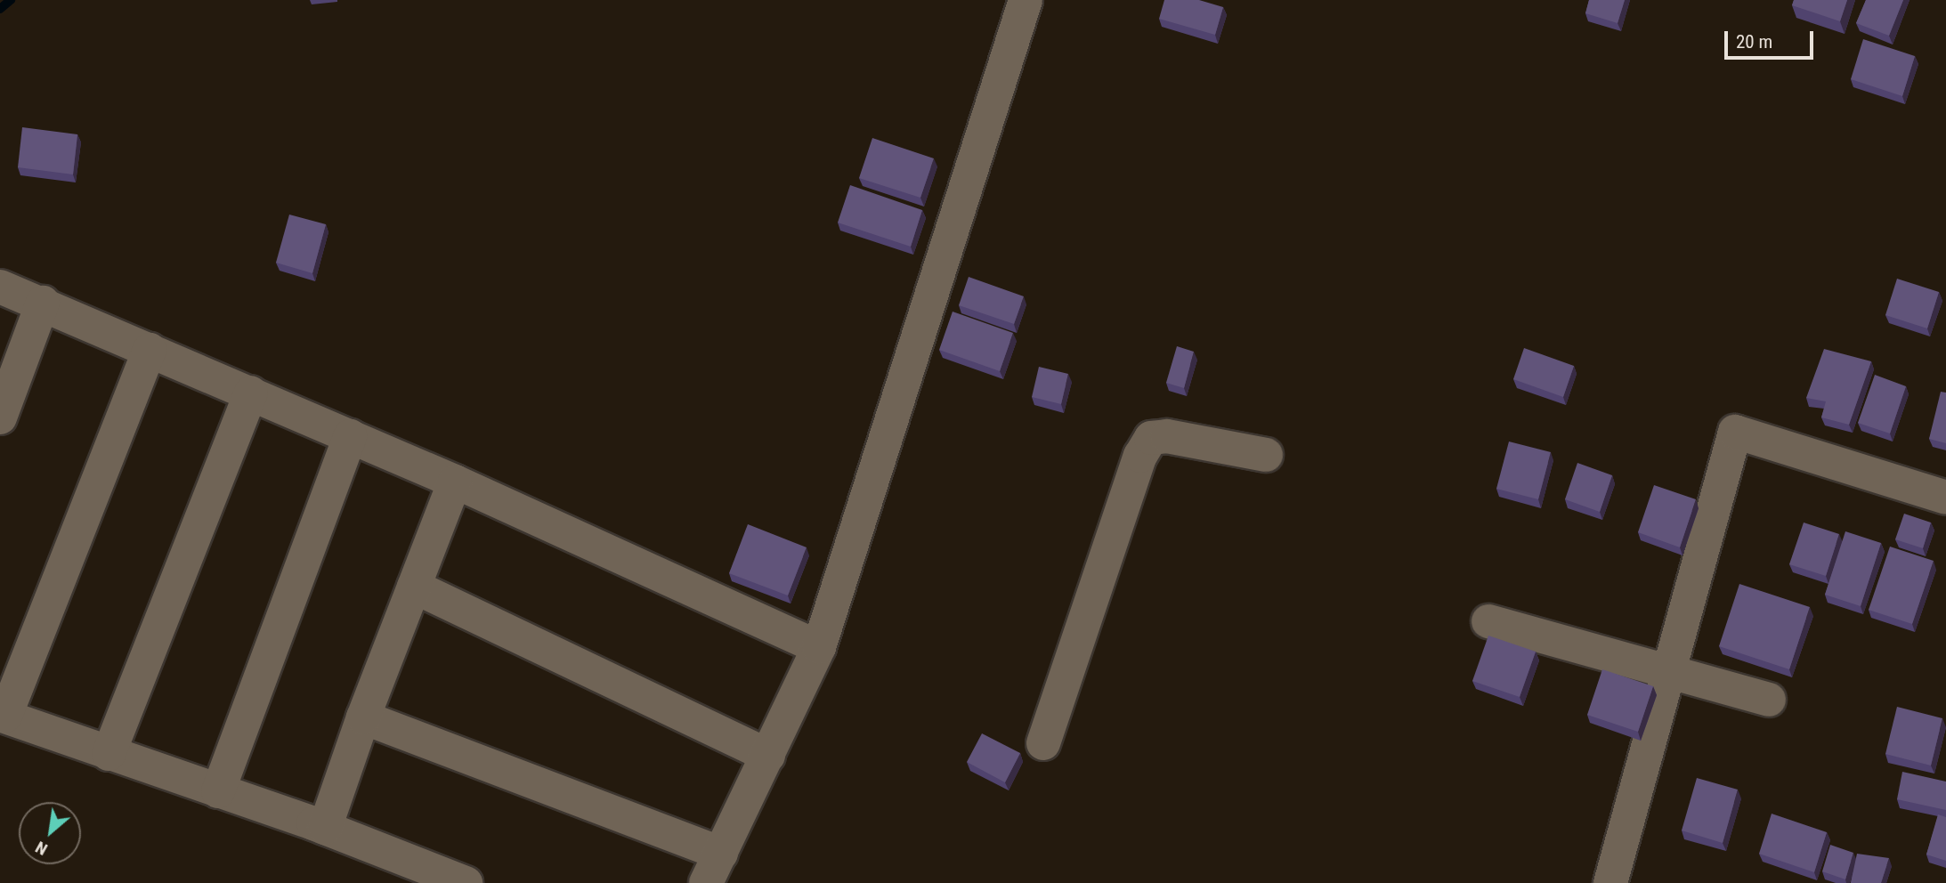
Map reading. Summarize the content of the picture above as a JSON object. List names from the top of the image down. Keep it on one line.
{"scale_bar":"20 m","north":"bottom left"}
